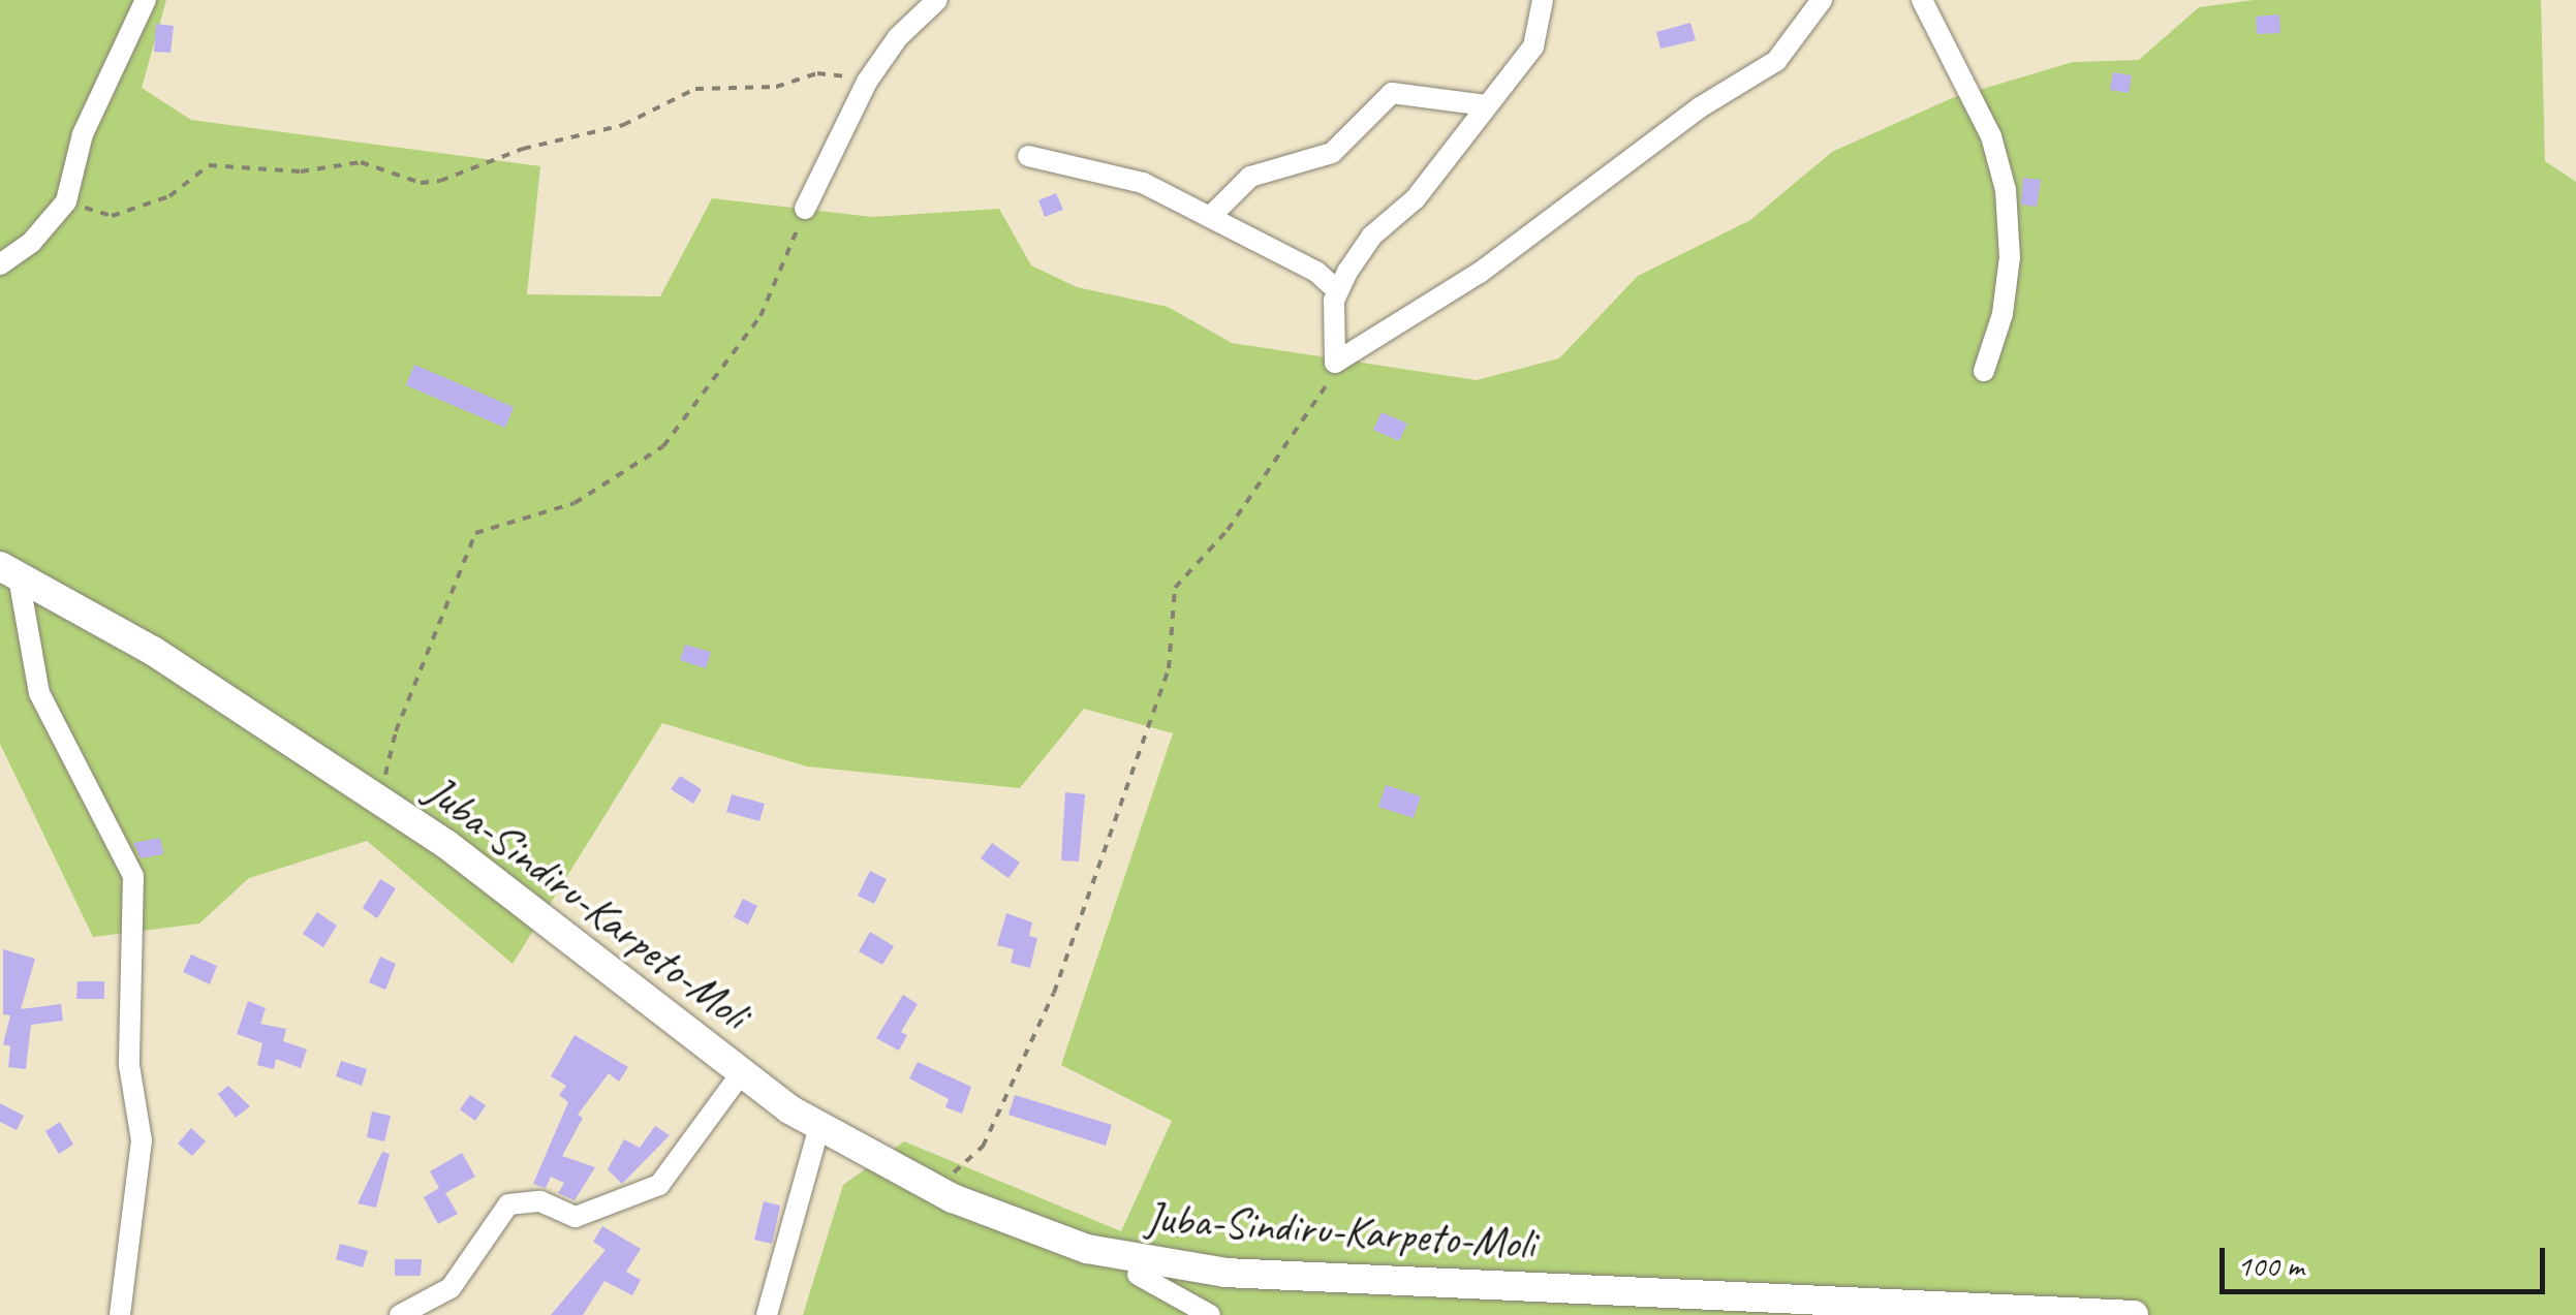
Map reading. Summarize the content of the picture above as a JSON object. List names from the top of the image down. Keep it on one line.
{"streets":{"main road":["Juba-Sindiru-Karpeto-Moli"]},"scale_bar":"100 m"}
